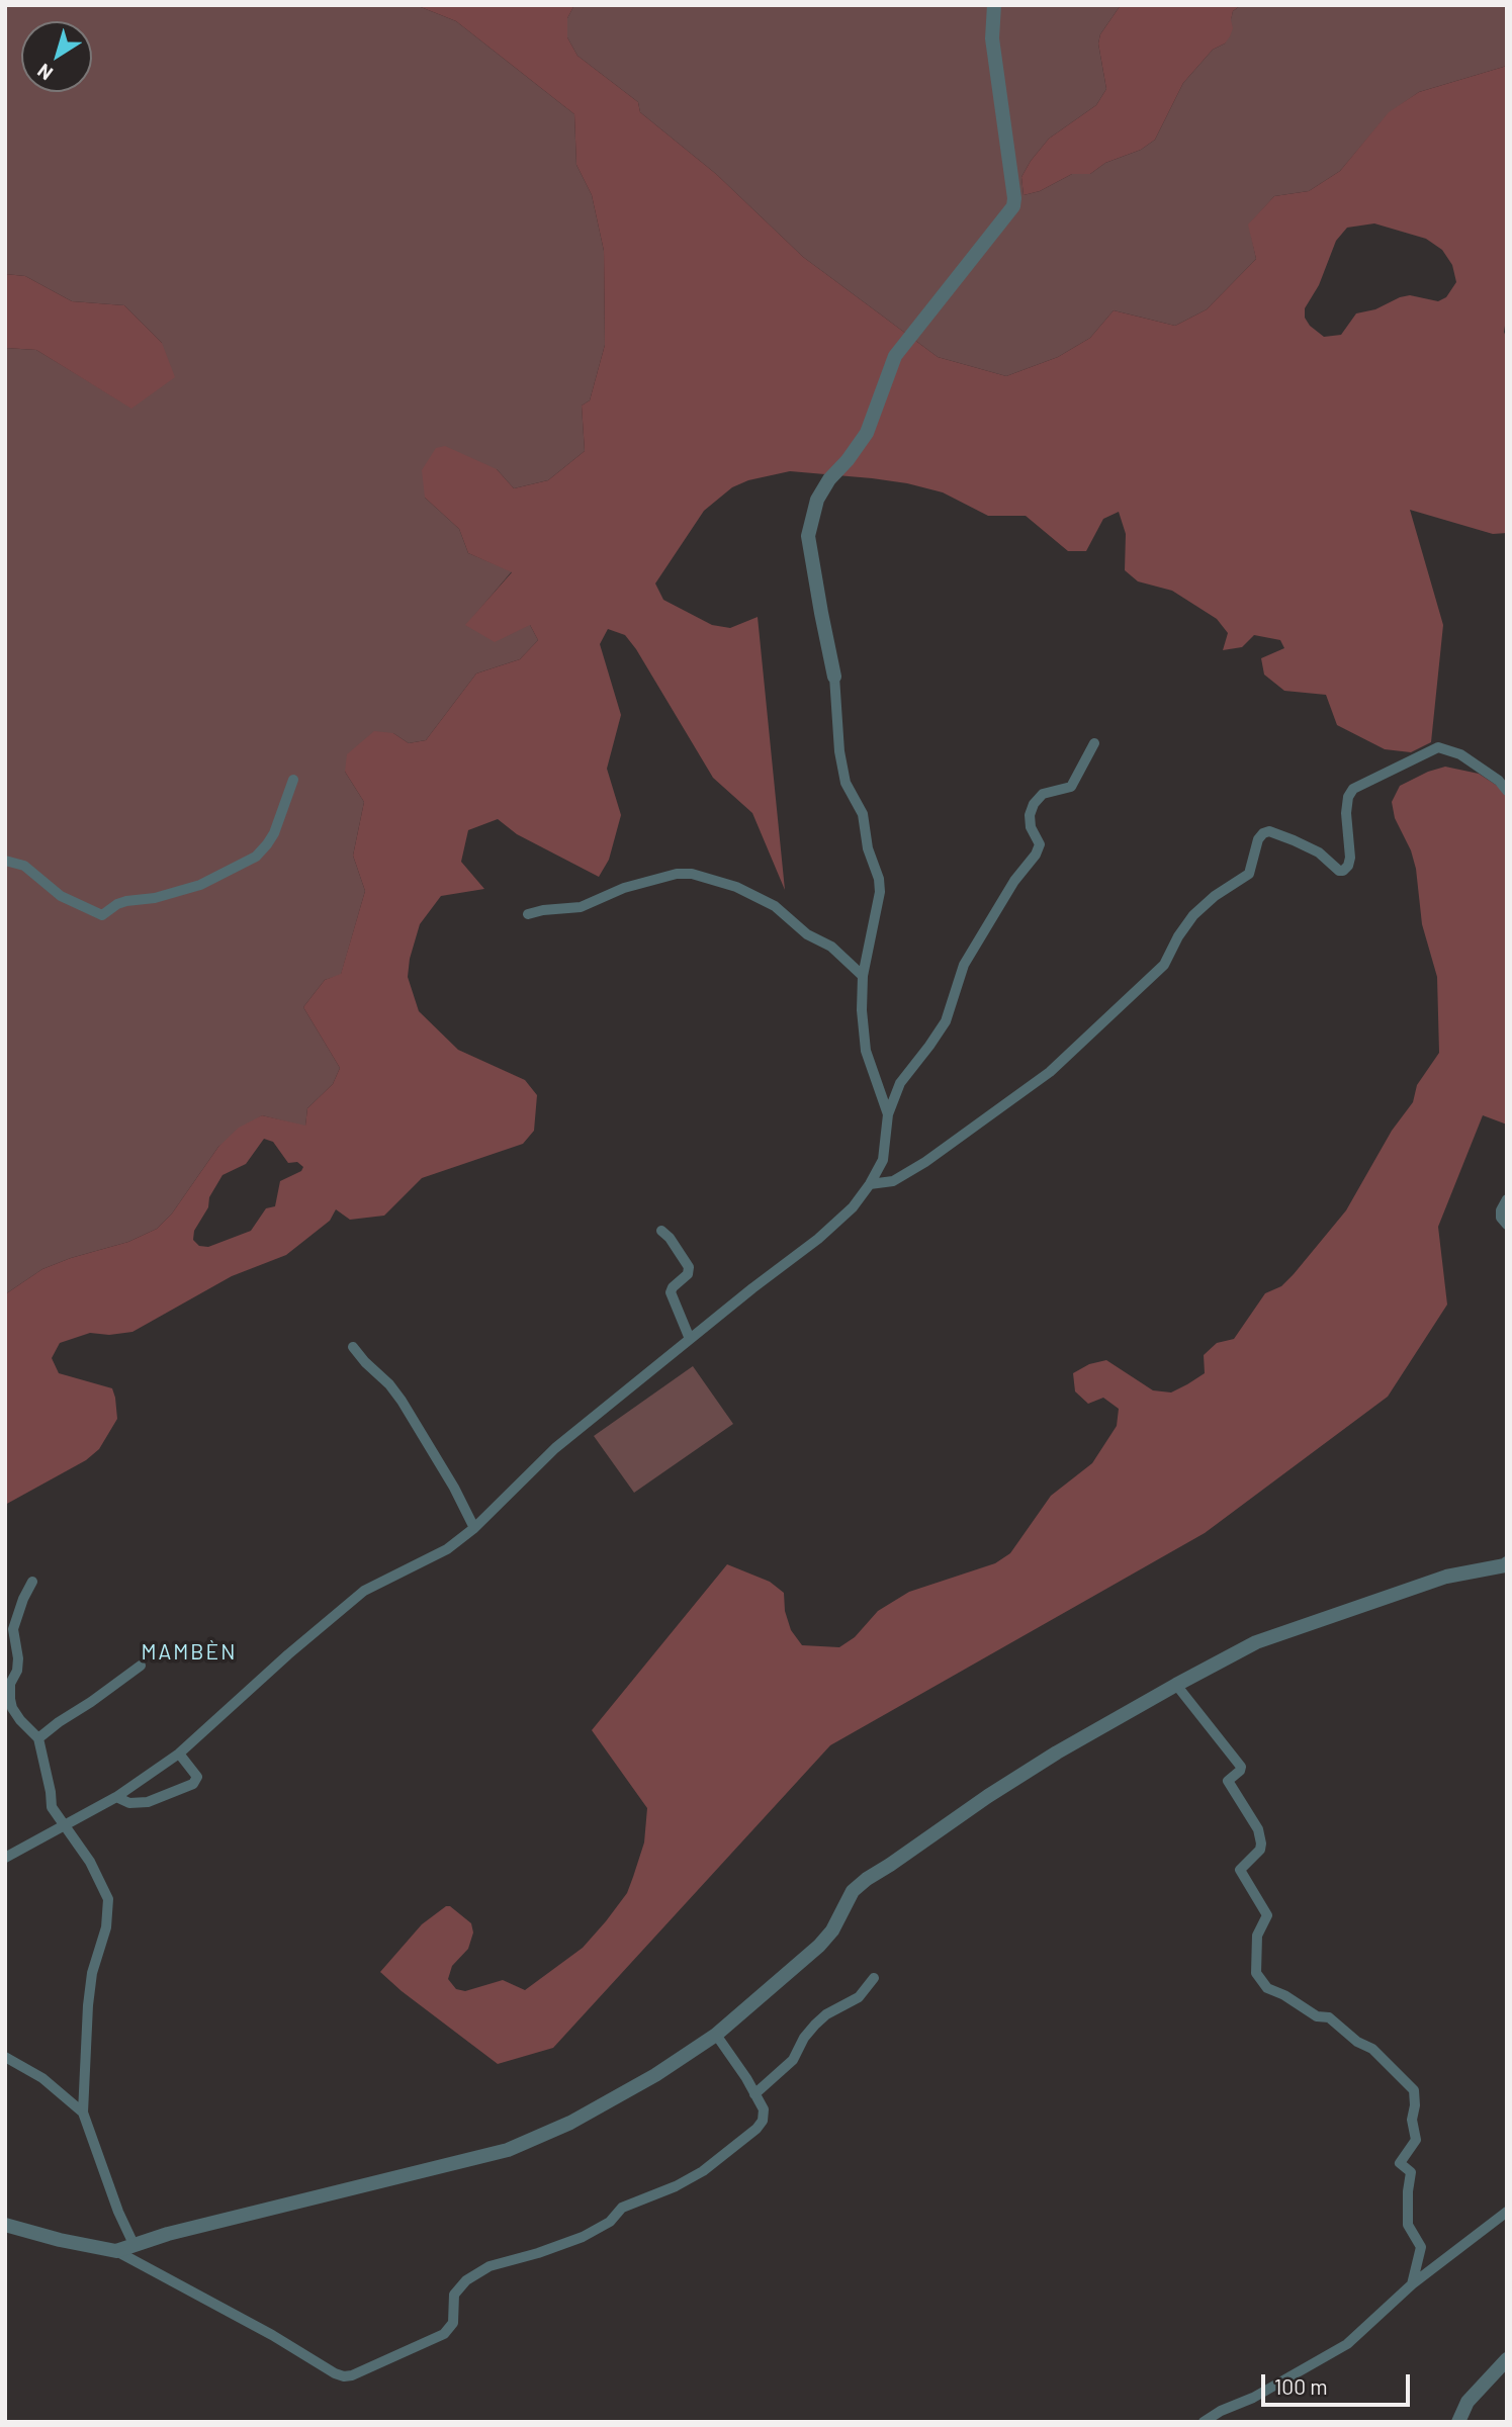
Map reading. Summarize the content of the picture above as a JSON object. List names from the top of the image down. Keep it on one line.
{"districts":["MAMBÈN"],"scale_bar":"100 m","north":"bottom left"}
